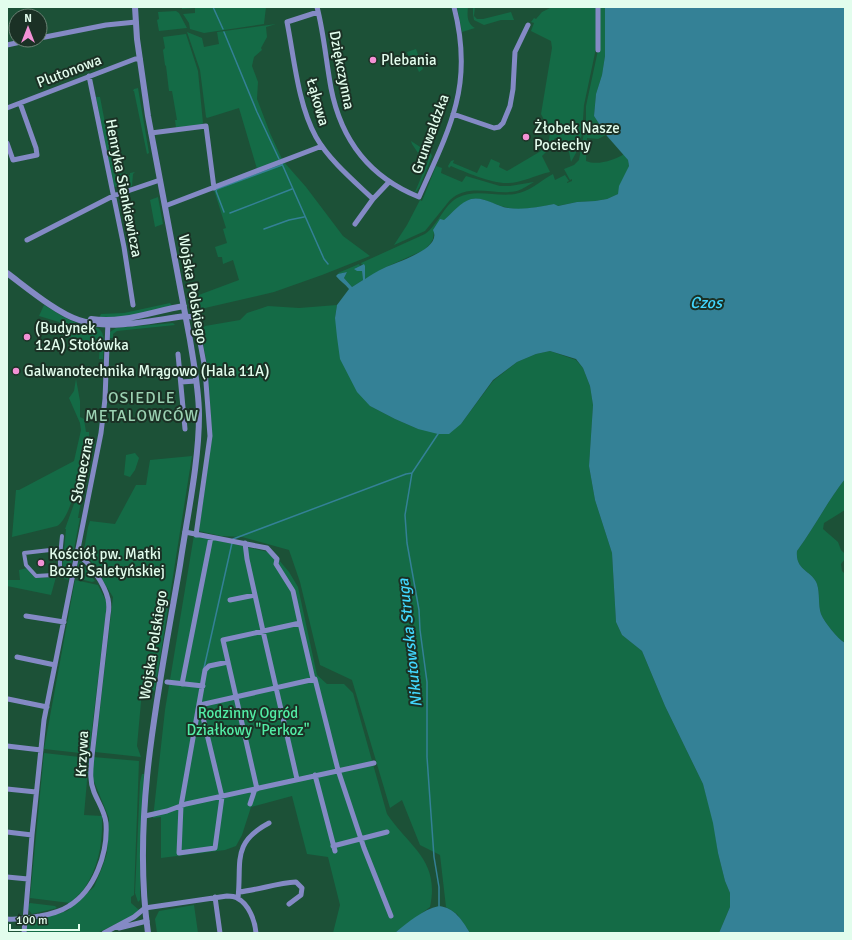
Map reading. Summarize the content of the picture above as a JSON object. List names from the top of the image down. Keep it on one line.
{"streets":{"street":["Dziękczynna","Plutonowa","Łąkowa","Grunwaldzka","Henryka Sienkiewicza","Wojska Polskiego","Słoneczna","Krzywa"]},"crossings":[["Dziękczynna","Łąkowa"],["Dziękczynna","Grunwaldzka"],["Plutonowa","Henryka Sienkiewicza"],["Plutonowa","Wojska Polskiego"],["Słoneczna","Krzywa"]],"districts":["OSIEDLE METALOWCÓW"],"water":["Czos","Nikutowska Struga"],"parks":["Rodzinny Ogród Działkowy \"Perkoz\""],"places":["Plebania","Żłobek Nasze Pociechy","(Budynek 12A) Stołówka","Galwanotechnika Mrągowo (Hala 11A)","Kościół pw. Matki Bożej Saletyńskiej"],"scale_bar":"100 m","north":"top"}
